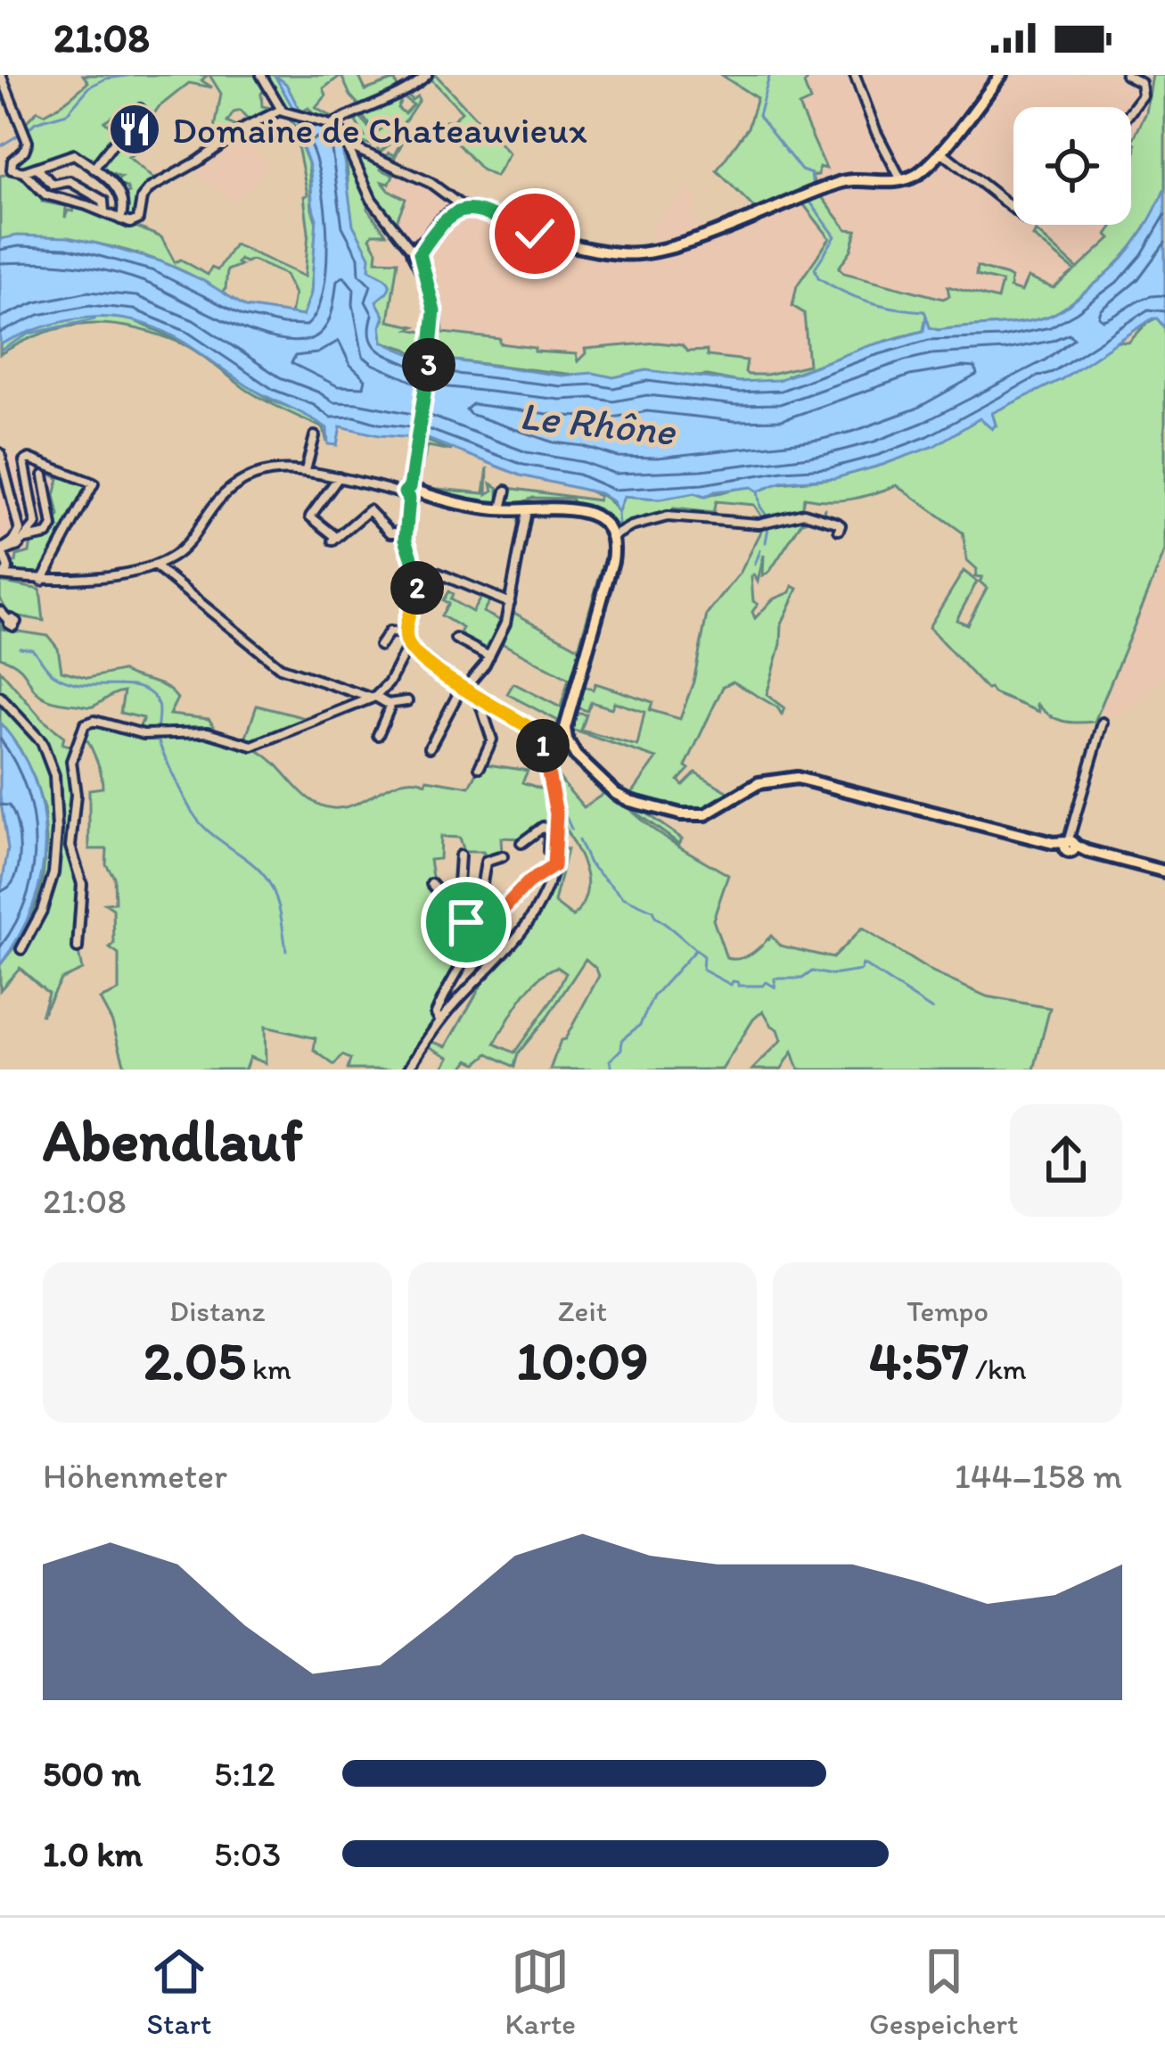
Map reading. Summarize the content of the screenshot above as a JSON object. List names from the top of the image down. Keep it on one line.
{"water":["Le Rhône"],"places":{"restaurant":["Domaine de Chateauvieux"]},"page":{"status":"21:08","pins":["3","2","1"],"heading":["Abendlauf","21:08"],"stats":[["Distanz","2.05 km"],["Zeit","10:09"],["Tempo","4:57 /km"]],"chart":["Höhenmeter","144–158 m"],"list":[{"name":"500 m","note":"5:12"},{"name":"1.0 km","note":"5:03"}],"tabs":["Start","Karte","Gespeichert"]}}
